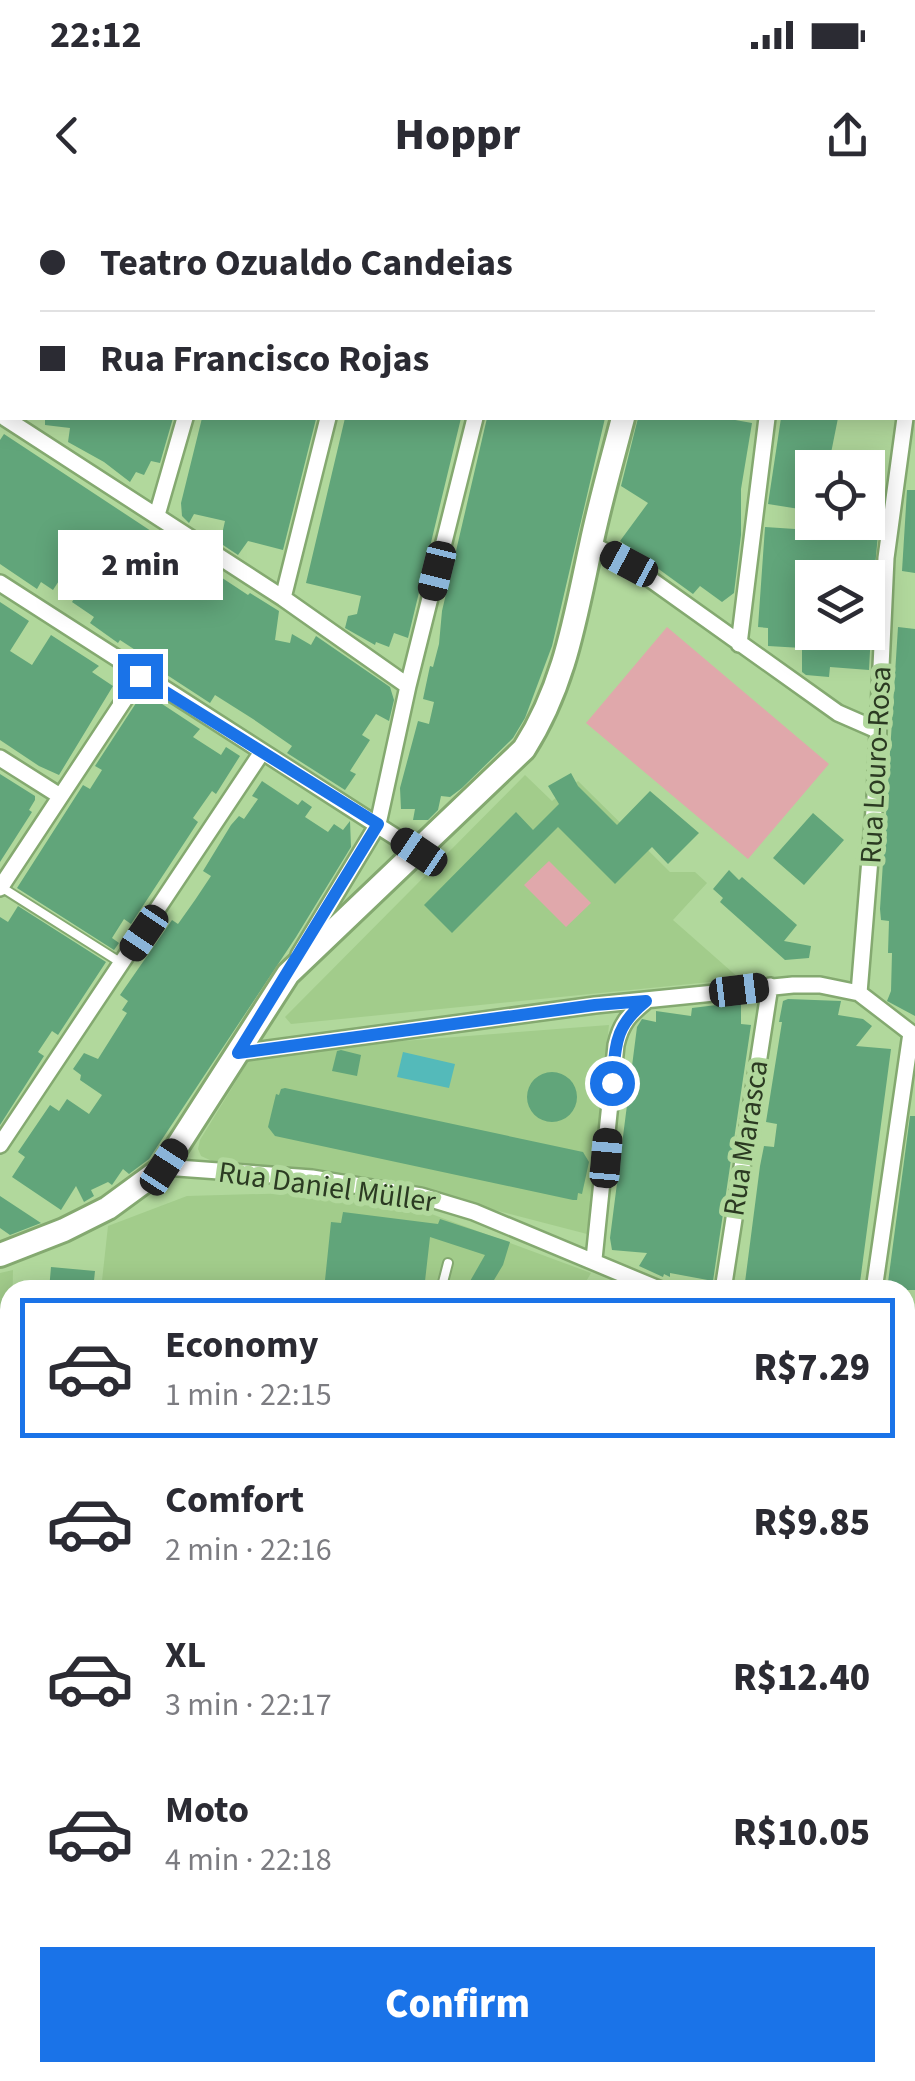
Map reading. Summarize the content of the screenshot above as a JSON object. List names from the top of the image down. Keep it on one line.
{"streets":{"street":["Rua Louro-Rosa","Rua Marasca","Rua Daniel Müller"]},"page":{"status":"22:12","header":"Hoppr","banner":["Teatro Ozualdo Candeias","Rua Francisco Rojas"],"bubble":"2 min","list":[{"name":"Economy","note":"1 min · 22:15","value":"R$7.29"},{"name":"Comfort","note":"2 min · 22:16","value":"R$9.85"},{"name":"XL","note":"3 min · 22:17","value":"R$12.40"},{"name":"Moto","note":"4 min · 22:18","value":"R$10.05"}],"buttons":"Confirm"}}
